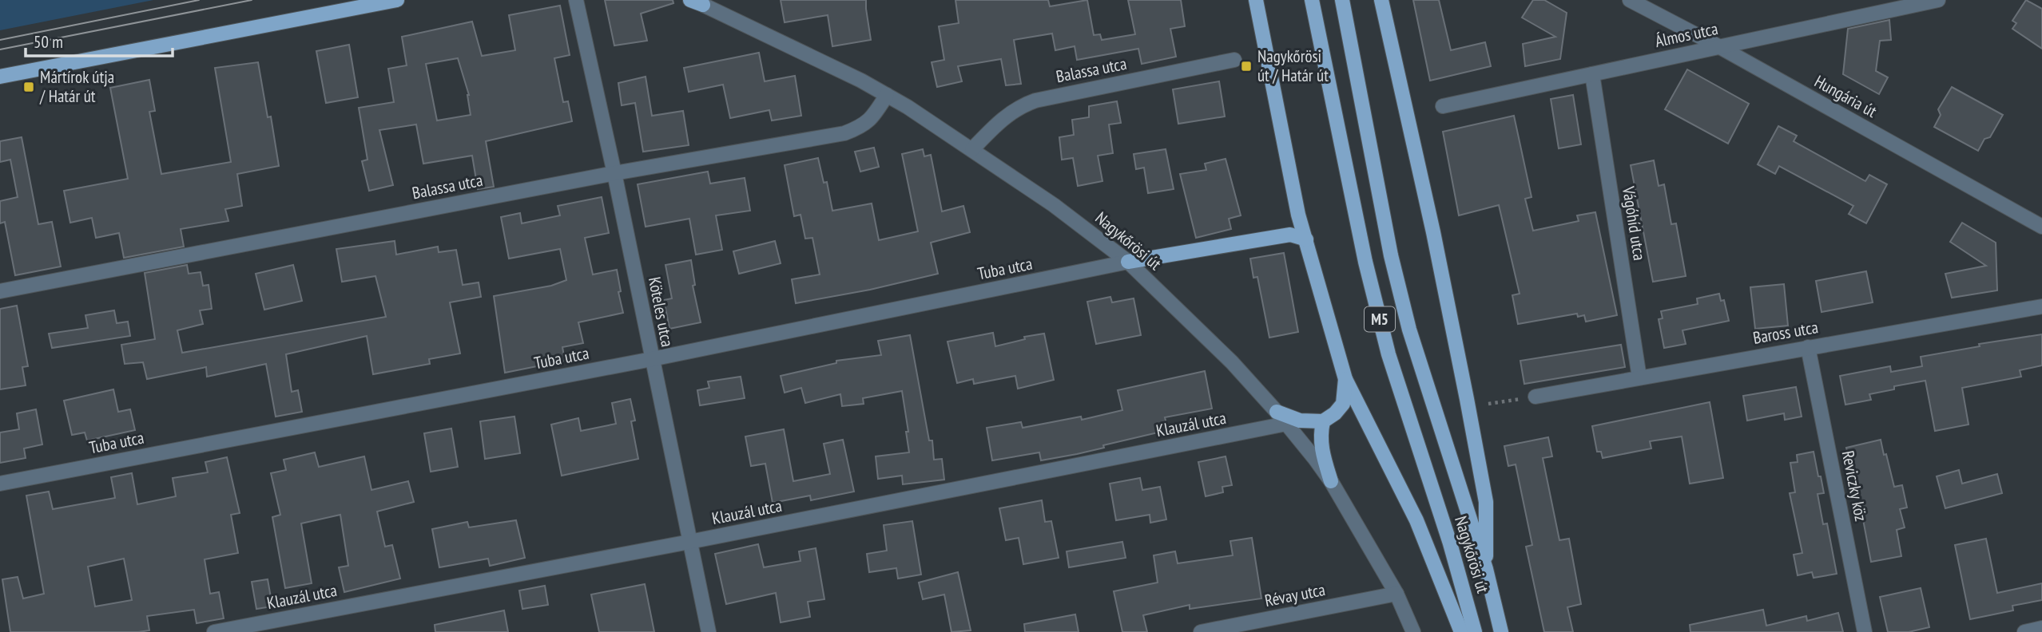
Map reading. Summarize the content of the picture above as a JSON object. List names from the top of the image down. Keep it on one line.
{"streets":{"main road":["Nagykőrösi út","M5"],"street":["Álmos utca","Balassa utca","Hungária út","Vágóhíd utca","Tuba utca","Köteles utca","Baross utca","Klauzál utca","Reviczky köz","Révay utca"]},"crossings":[["Álmos utca","Hungária út"],["Álmos utca","Vágóhíd utca"],["Balassa utca","Nagykőrösi út"],["Balassa utca","Köteles utca"],["Vágóhíd utca","Baross utca"],["Nagykőrösi út","Tuba utca"],["Nagykőrösi út","Klauzál utca"],["Nagykőrösi út","Révay utca"],["Tuba utca","Köteles utca"],["Köteles utca","Klauzál utca"],["Baross utca","Reviczky köz"]],"places":{"transit":["Nagykőrösi út / Határ út","Mártírok útja / Határ út"]},"scale_bar":"50 m"}
